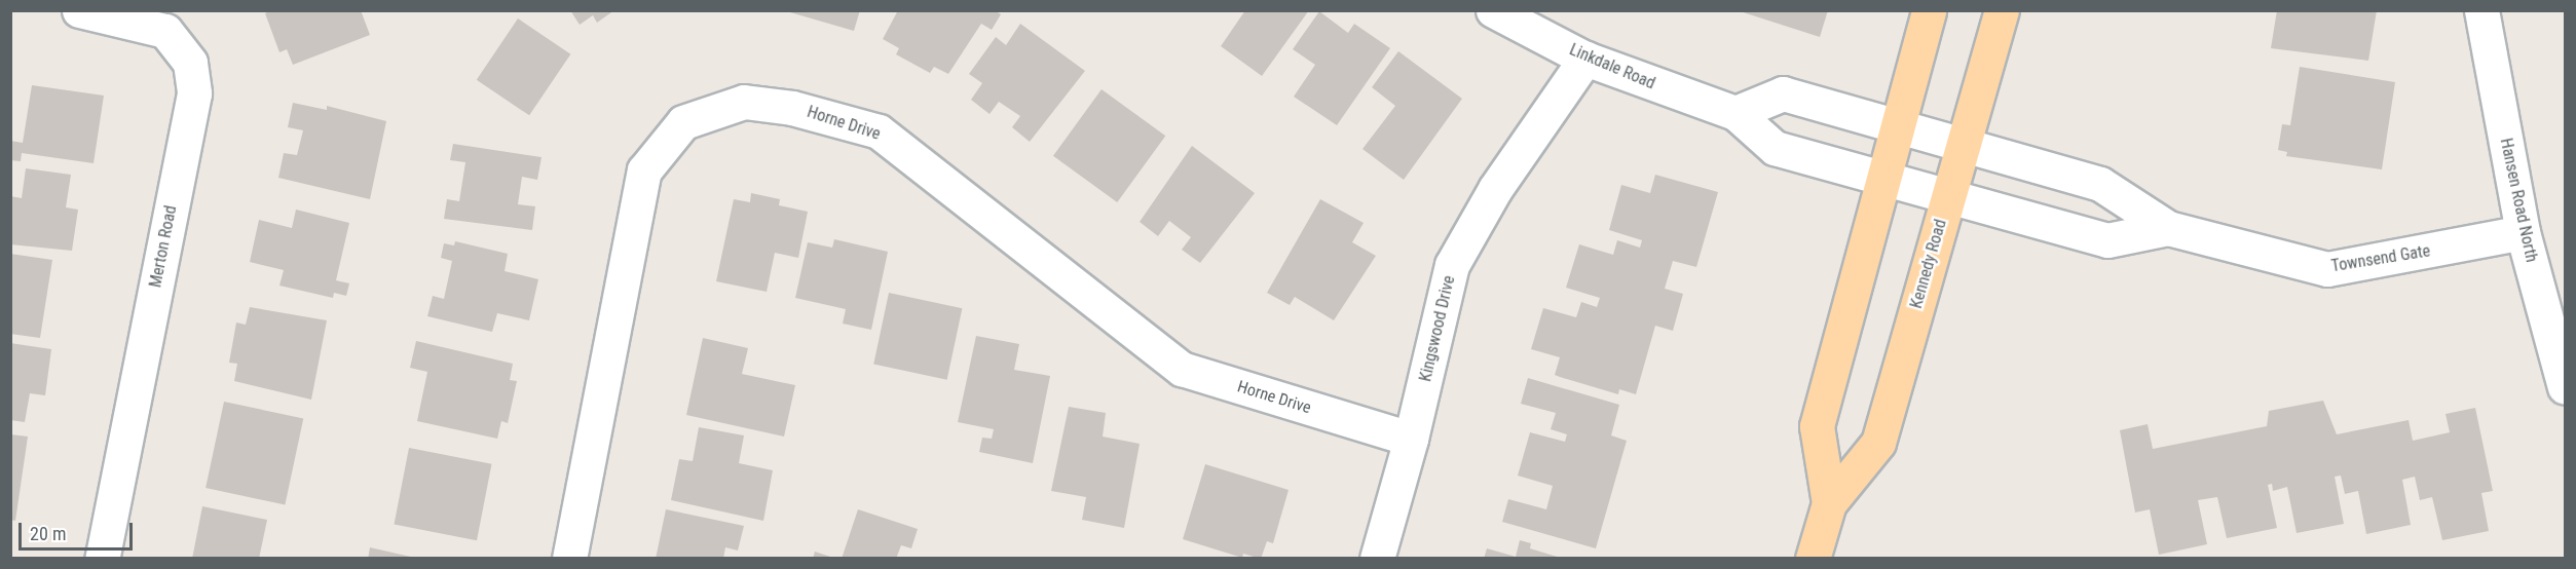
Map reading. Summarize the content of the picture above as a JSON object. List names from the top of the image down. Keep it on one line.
{"streets":{"main road":["Kennedy Road"],"street":["Linkdale Road","Horne Drive","Hansen Road North","Merton Road","Townsend Gate","Kingswood Drive"]},"crossings":[["Linkdale Road","Townsend Gate"],["Linkdale Road","Kennedy Road"],["Linkdale Road","Kingswood Drive"],["Horne Drive","Kingswood Drive"],["Hansen Road North","Townsend Gate"],["Townsend Gate","Kennedy Road"]],"scale_bar":"20 m"}
